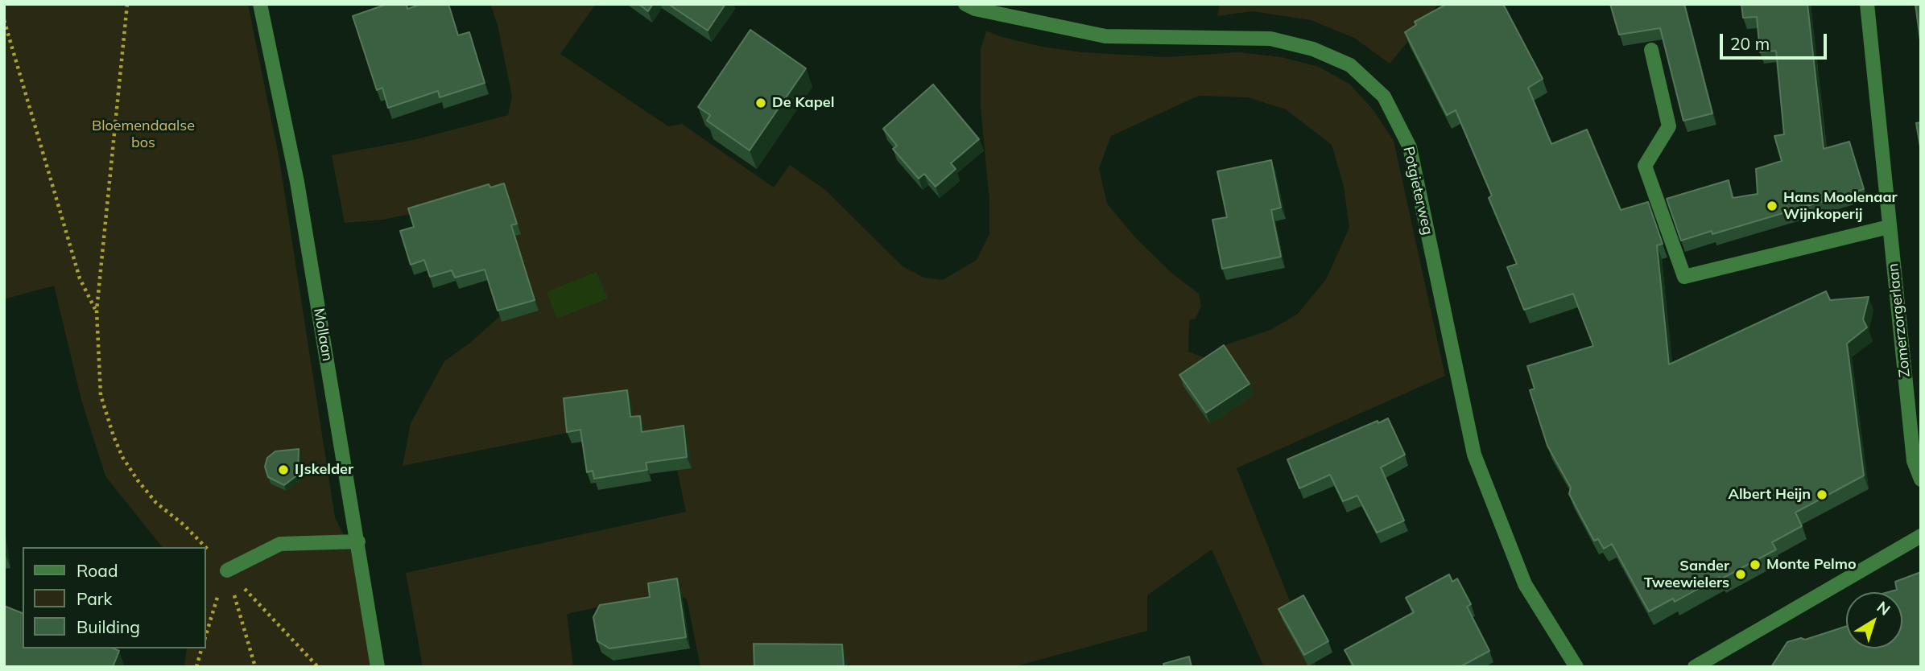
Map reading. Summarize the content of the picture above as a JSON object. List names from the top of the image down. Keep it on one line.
{"streets":{"street":["Potgieterweg","Zomerzorgerlaan","Mollaan"]},"parks":["Bloemendaalse bos"],"places":["De Kapel","Hans Moolenaar Wijnkoperij","IJskelder","Albert Heijn","Monte Pelmo","Sander Tweewielers"],"legend":["Road","Park","Building"],"scale_bar":"20 m","north":"top right"}
